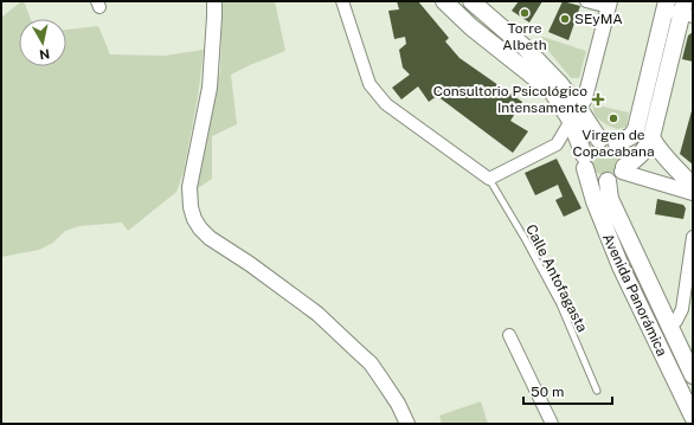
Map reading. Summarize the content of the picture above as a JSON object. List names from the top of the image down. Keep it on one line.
{"streets":{"main road":["Avenida Panorámica"],"lane":["Calle Antofagasta"]},"places":{"other":["Torre Albeth","SEyMA","Virgen de Copacabana"],"health":["Consultorio Psicológico Intensamente"]},"scale_bar":"50 m","north":"bottom"}
